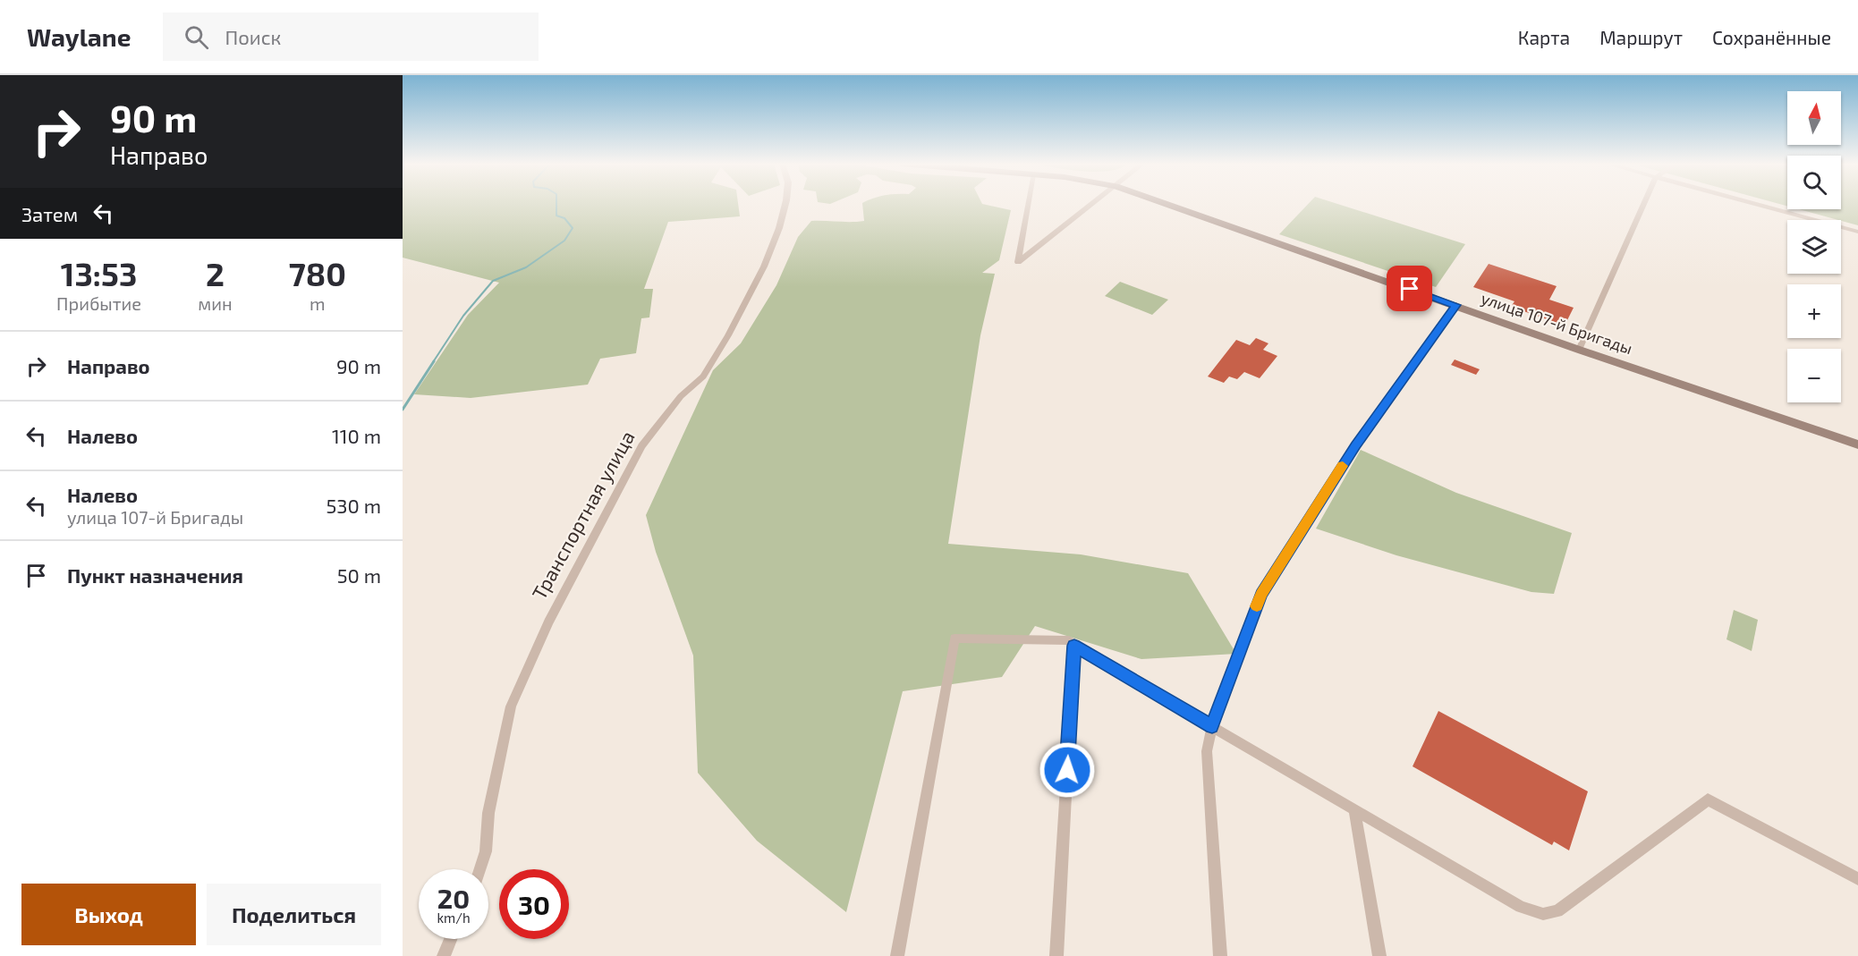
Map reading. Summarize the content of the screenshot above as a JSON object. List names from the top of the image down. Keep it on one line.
{"streets":{"main road":["улица 107-й Бригады"],"street":["Транспортная улица"]},"north":"top","page":{"header":"Waylane","search":"Поиск","nav":["Карта","Маршрут","Сохранённые"],"turn":["90 m","Направо"],"map_buttons":["+","−"],"then":"Затем","eta":["13:53","Прибытие","2","мин","780","m"],"list":[{"name":"Направо","value":"90 m"},{"name":"Налево","value":"110 m"},{"name":"Налево","note":"улица 107-й Бригады","value":"530 m"},{"name":"Пункт назначения","value":"50 m"}],"speed":"20 km/h","limit":"30","buttons":["Выход","Поделиться"]}}
